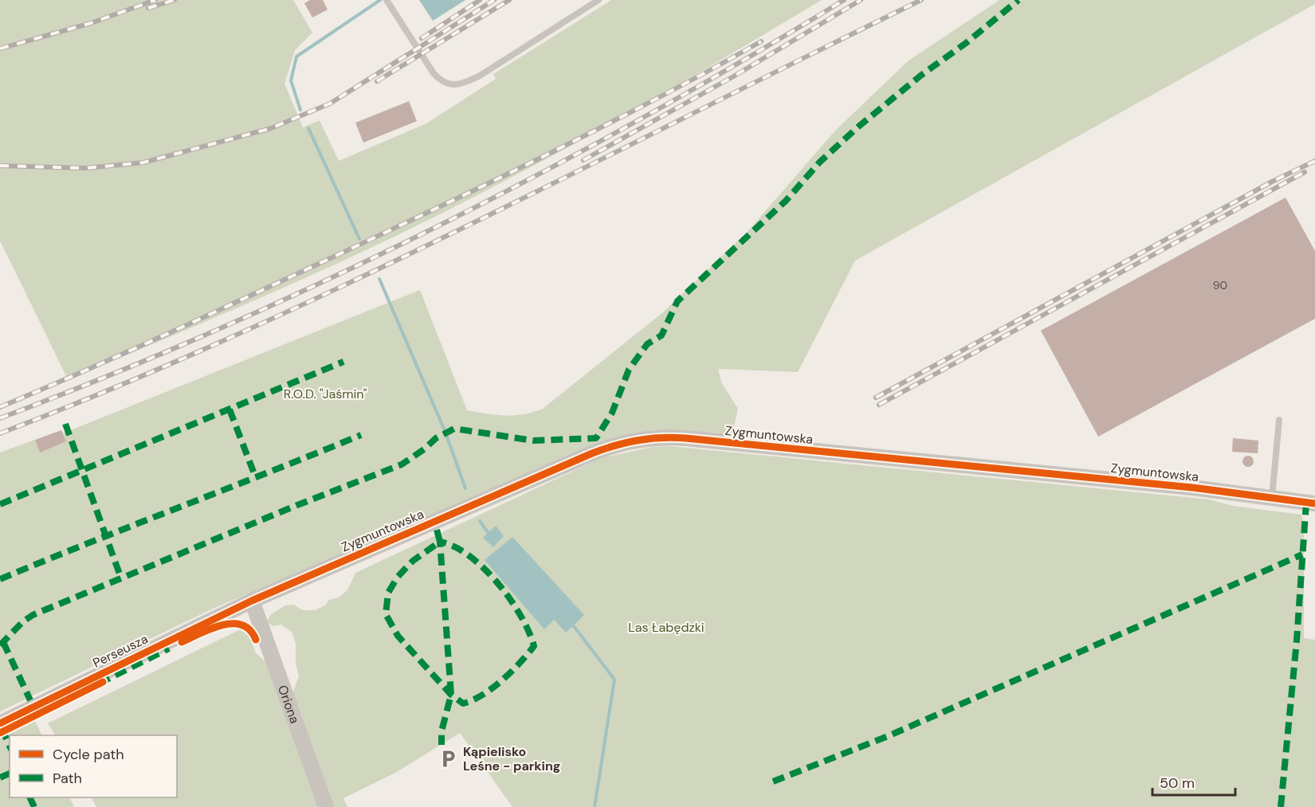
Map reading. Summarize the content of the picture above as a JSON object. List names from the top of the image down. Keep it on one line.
{"streets":{"street":["Zygmuntowska","Perseusza","Oriona"]},"crossings":[["Zygmuntowska","Perseusza"],["Zygmuntowska","Oriona"],["Perseusza","Oriona"]],"parks":["R.O.D. \"Jaśmin\"","Las Łabędzki"],"places":{"parking":["Kąpielisko Leśne - parking"]},"house_numbers":["90"],"legend":["Cycle path","Path"],"scale_bar":"50 m"}
